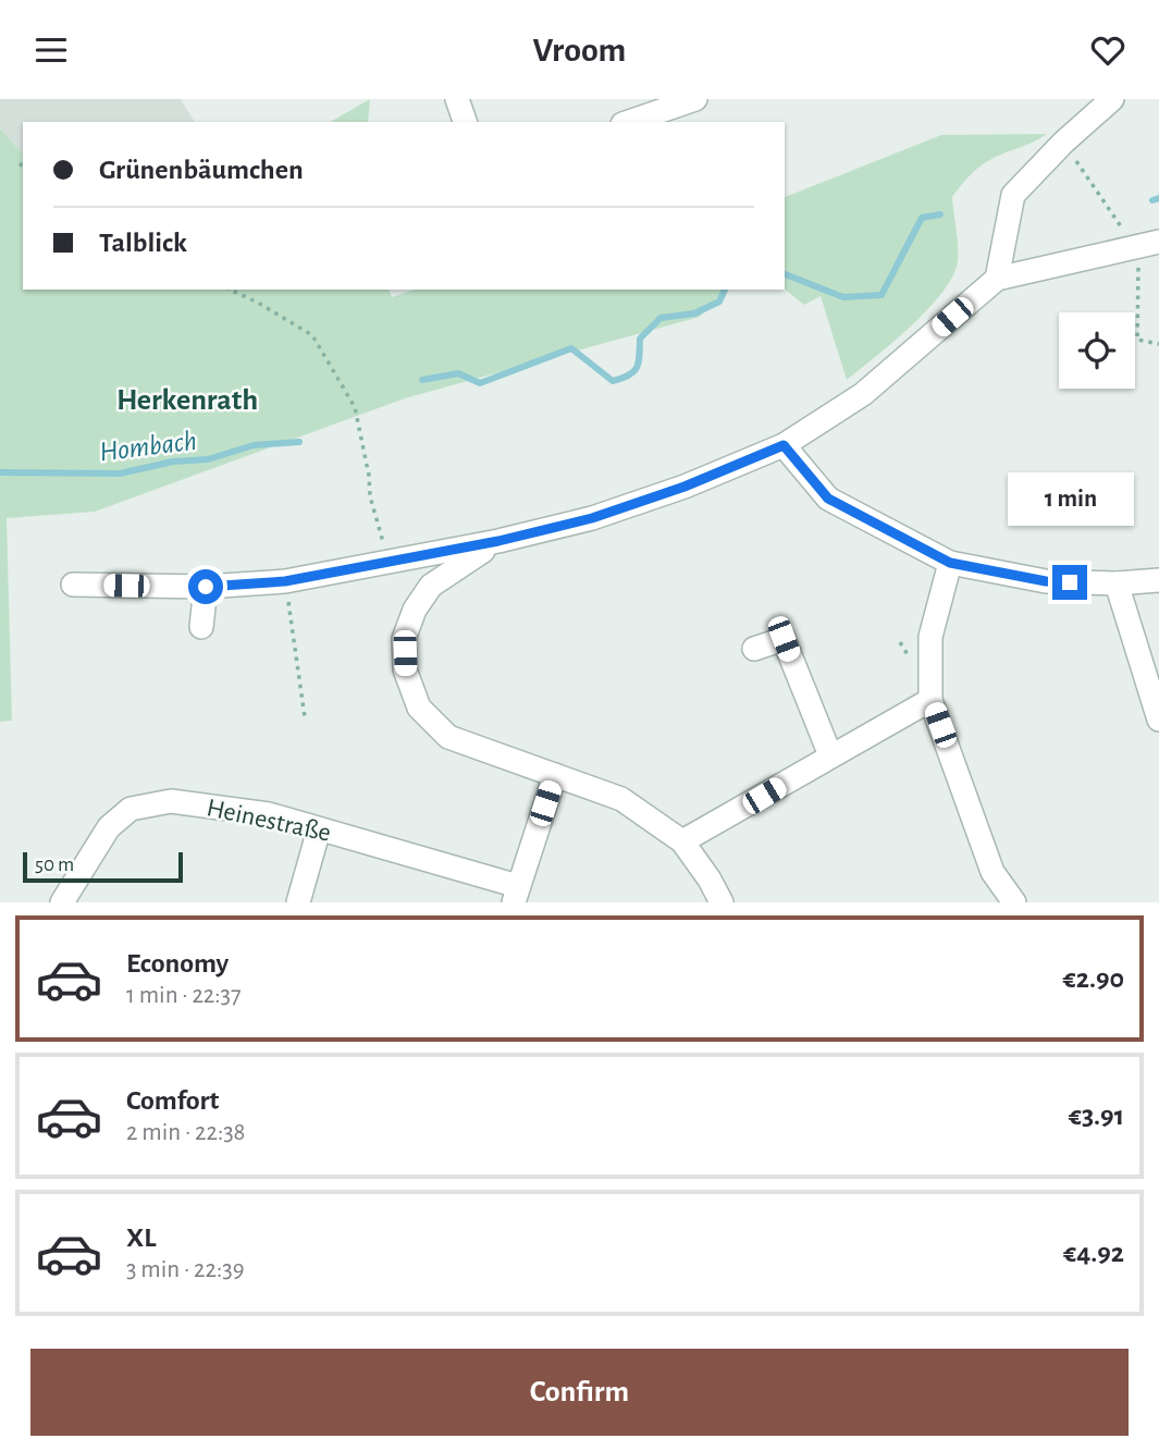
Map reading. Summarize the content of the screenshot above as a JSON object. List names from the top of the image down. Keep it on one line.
{"streets":{"street":["Heinestraße"]},"districts":["Herkenrath"],"water":["Hombach"],"scale_bar":"50 m","page":{"header":"Vroom","banner":["Grünenbäumchen","Talblick"],"bubble":"1 min","scale":"50 m","list":[{"name":"Economy","note":"1 min · 22:37","value":"€2.90"},{"name":"Comfort","note":"2 min · 22:38","value":"€3.91"},{"name":"XL","note":"3 min · 22:39","value":"€4.92"}],"buttons":"Confirm"}}
